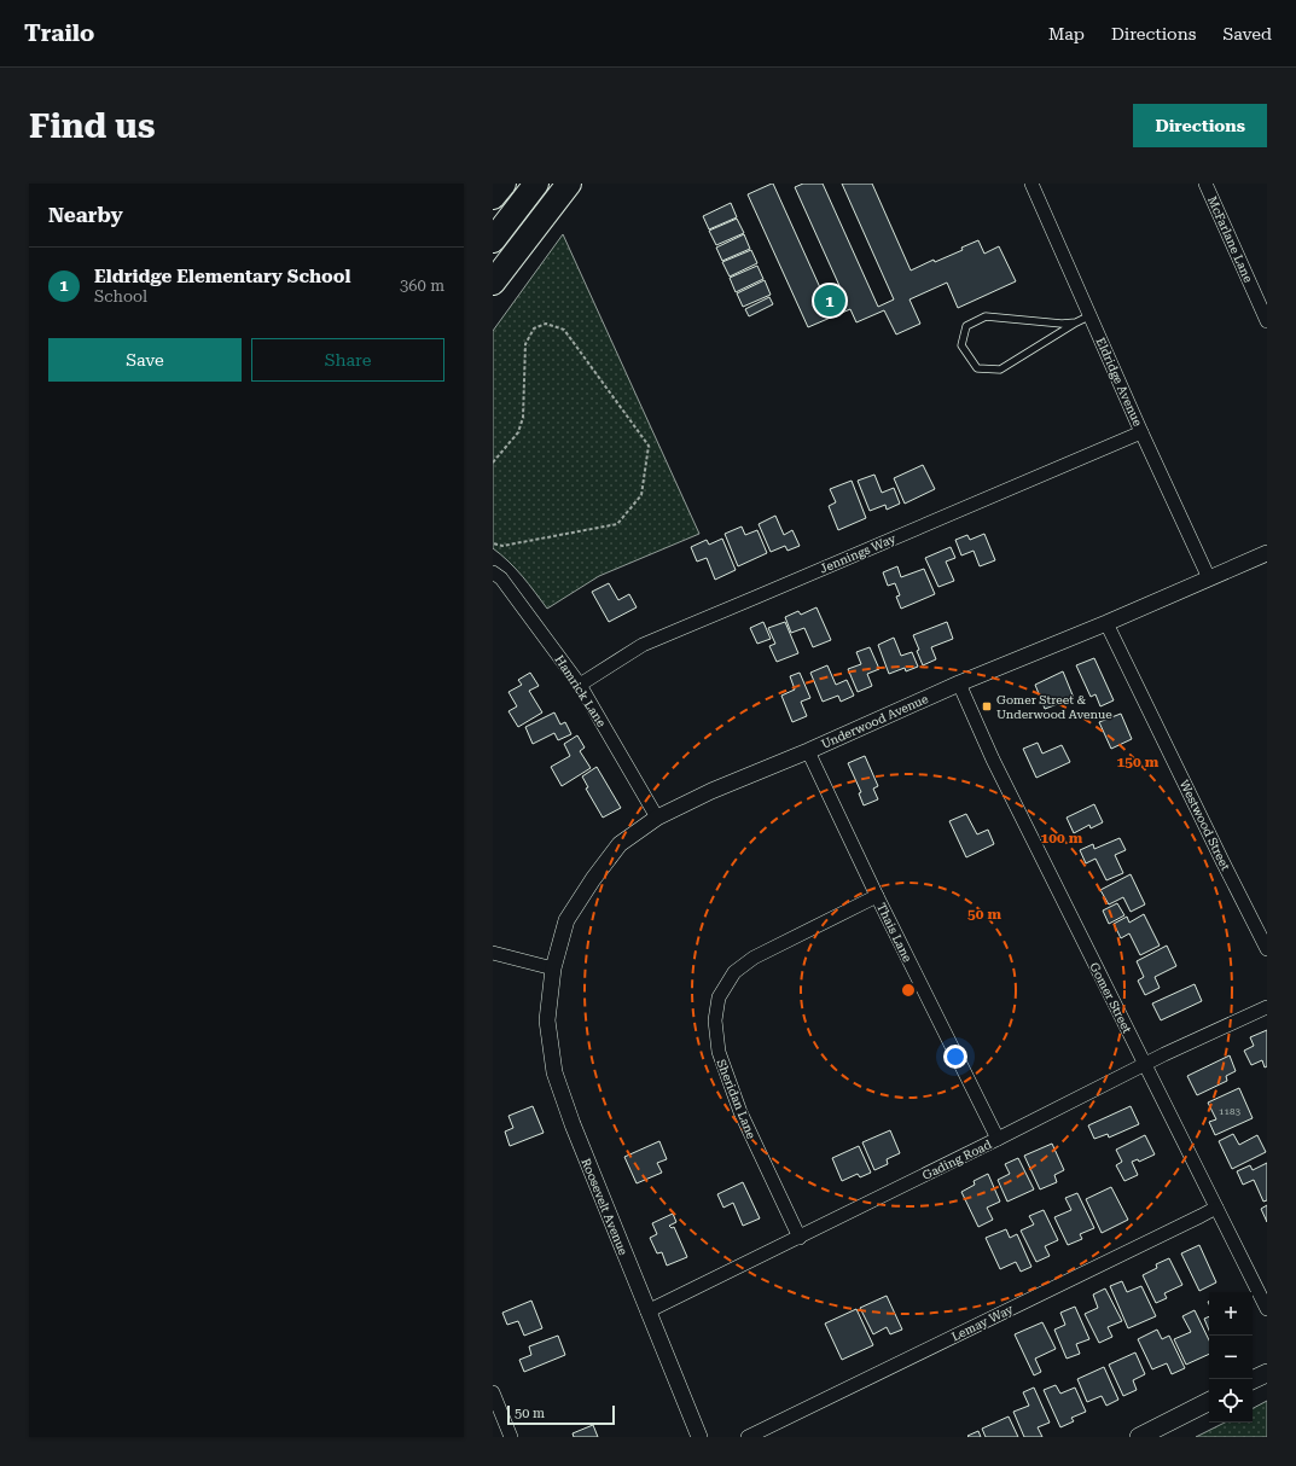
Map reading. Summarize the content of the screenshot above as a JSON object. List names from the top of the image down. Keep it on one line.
{"streets":{"street":["McFarlane Lane","Eldridge Avenue","Jennings Way","Hamrick Lane","Underwood Avenue","Westwood Street","Thais Lane","Gomer Street","Sheridan Lane","Gading Road","Roosevelt Avenue","Lemay Way"]},"crossings":[["Eldridge Avenue","Jennings Way"],["Eldridge Avenue","Underwood Avenue"],["Jennings Way","Hamrick Lane"],["Hamrick Lane","Underwood Avenue"],["Underwood Avenue","Westwood Street"],["Underwood Avenue","Thais Lane"],["Underwood Avenue","Gomer Street"],["Underwood Avenue","Roosevelt Avenue"],["Thais Lane","Sheridan Lane"],["Thais Lane","Gading Road"],["Gomer Street","Gading Road"],["Gomer Street","Lemay Way"],["Sheridan Lane","Gading Road"],["Gading Road","Roosevelt Avenue"]],"places":{"transit":["Gomer Street & Underwood Avenue"]},"house_numbers":["1183"],"scale_bar":"50 m","page":{"header":"Trailo","nav":["Map","Directions","Saved"],"buttons":["Directions",["Save","Share"]],"title":"Find us","heading":"Nearby","list":[{"mark":"1","name":"Eldridge Elementary School","note":"School","value":"360 m"}],"pins":"1","map_buttons":["+","−"],"scale":"50 m"},"rings":["150 m","100 m","50 m"]}
